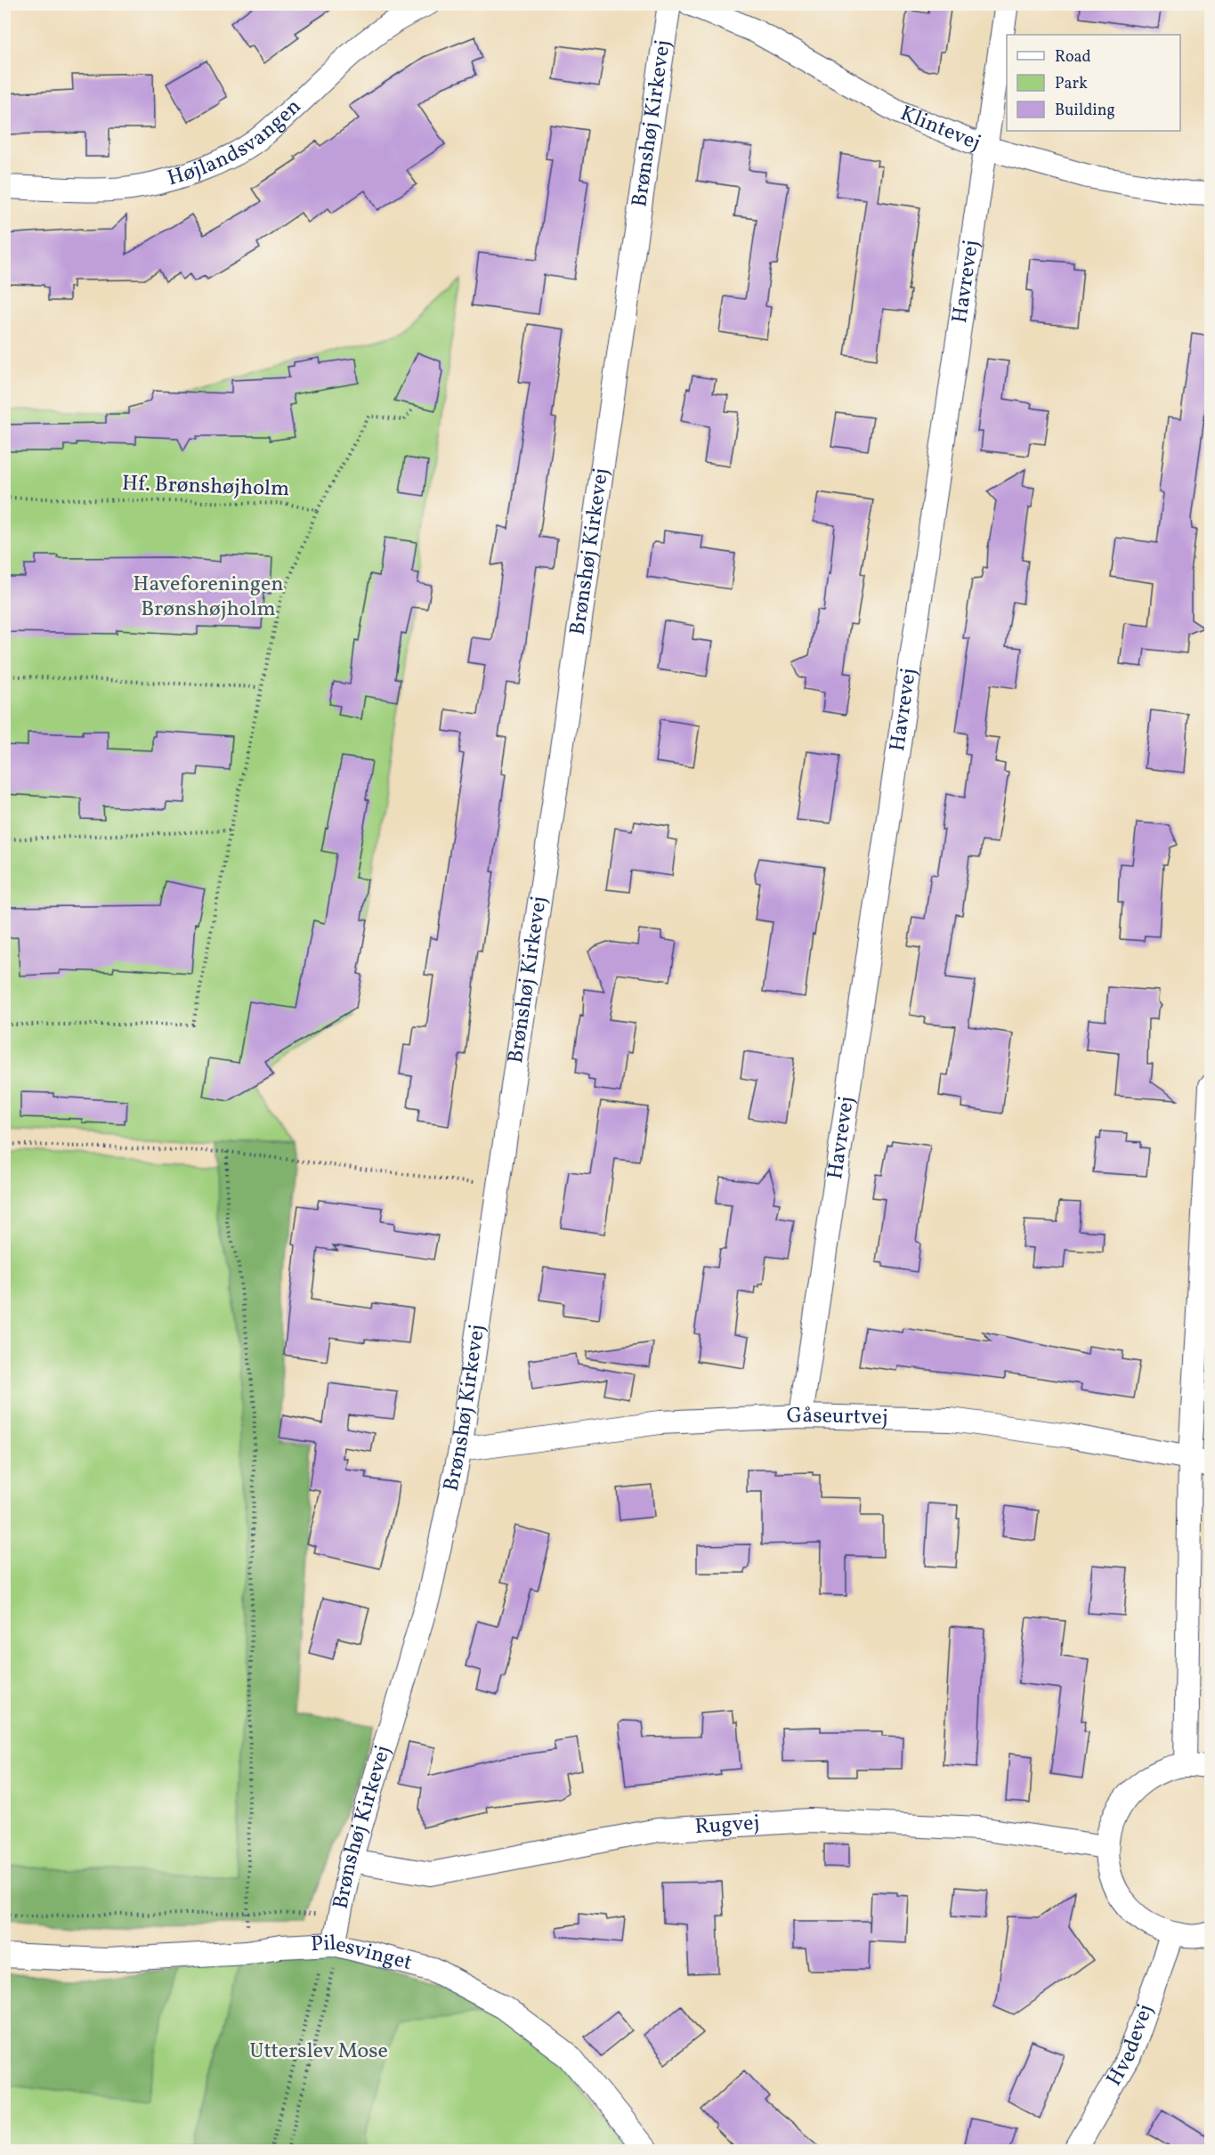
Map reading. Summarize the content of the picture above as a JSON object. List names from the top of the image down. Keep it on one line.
{"streets":{"street":["Brønshøj Kirkevej","Klintevej","Højlandsvangen","Havrevej","Gåseurtvej","Rugvej","Pilesvinget","Hvedevej"],"path":["Hf. Brønshøjholm"]},"crossings":[["Brønshøj Kirkevej","Gåseurtvej"],["Brønshøj Kirkevej","Rugvej"],["Brønshøj Kirkevej","Pilesvinget"],["Klintevej","Havrevej"],["Havrevej","Gåseurtvej"]],"parks":["Haveforeningen Brønshøjholm","Utterslev Mose"],"legend":["Road","Park","Building"]}
